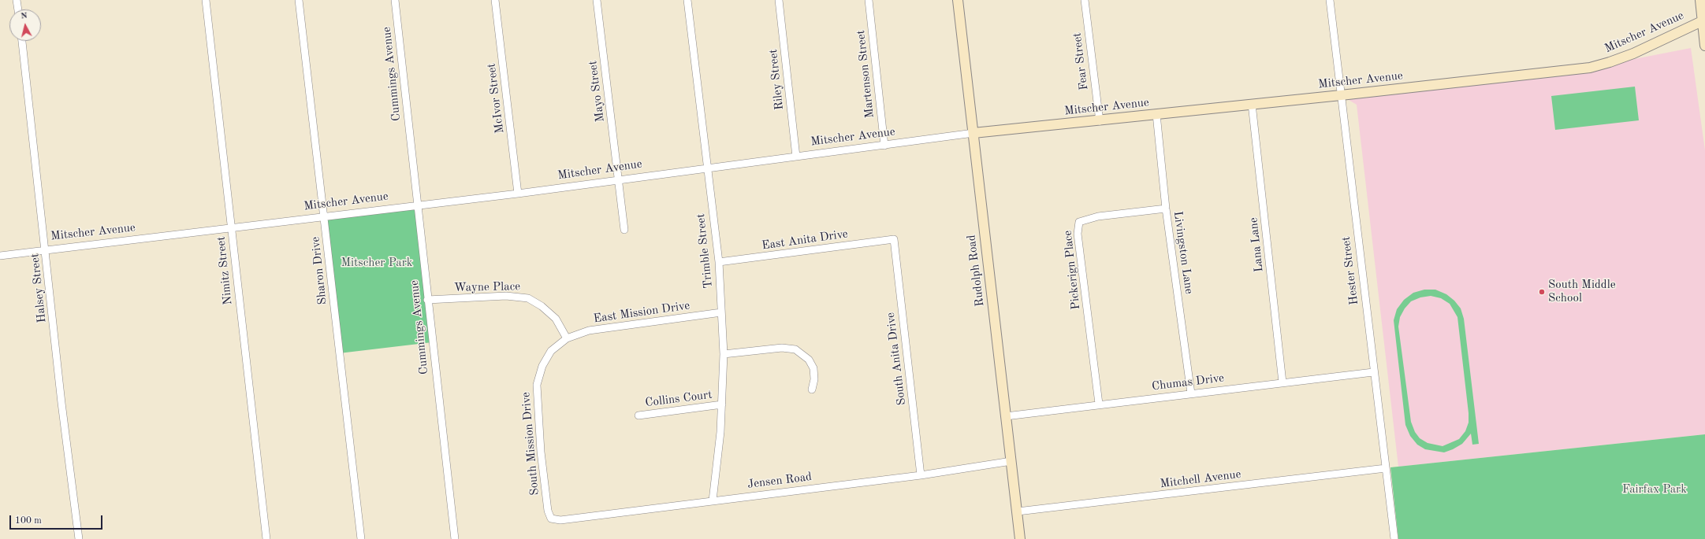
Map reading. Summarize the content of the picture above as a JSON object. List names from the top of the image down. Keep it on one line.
{"streets":{"street":["Mitscher Avenue","Fear Street","Cummings Avenue","Martenson Street","Riley Street","Mayo Street","McIvor Street","East Anita Drive","Lana Lane","Trimble Street","Livingston Lane","Pickerign Place","Nimitz Street","Sharon Drive","Rudolph Road","Hester Street","Wayne Place","Halsey Street","East Mission Drive","South Anita Drive","Chumas Drive","Collins Court","South Mission Drive","Mitchell Avenue","Jensen Road"]},"crossings":[["Mitscher Avenue","Fear Street"],["Mitscher Avenue","Cummings Avenue"],["Mitscher Avenue","Martenson Street"],["Mitscher Avenue","Riley Street"],["Mitscher Avenue","Mayo Street"],["Mitscher Avenue","McIvor Street"],["Mitscher Avenue","Lana Lane"],["Mitscher Avenue","Trimble Street"],["Mitscher Avenue","Livingston Lane"],["Mitscher Avenue","Nimitz Street"],["Mitscher Avenue","Sharon Drive"],["Mitscher Avenue","Rudolph Road"],["Mitscher Avenue","Hester Street"],["Mitscher Avenue","Halsey Street"],["Cummings Avenue","Wayne Place"],["East Anita Drive","Trimble Street"],["East Anita Drive","South Anita Drive"],["Lana Lane","Chumas Drive"],["Trimble Street","East Mission Drive"],["Trimble Street","Collins Court"],["Trimble Street","Jensen Road"],["Livingston Lane","Pickerign Place"],["Livingston Lane","Chumas Drive"],["Pickerign Place","Chumas Drive"],["Rudolph Road","Chumas Drive"],["Rudolph Road","Mitchell Avenue"],["Rudolph Road","Jensen Road"],["Hester Street","Chumas Drive"],["Hester Street","Mitchell Avenue"],["Wayne Place","East Mission Drive"],["Wayne Place","South Mission Drive"],["East Mission Drive","South Mission Drive"],["South Anita Drive","Jensen Road"],["South Mission Drive","Jensen Road"]],"parks":["Mitscher Park","Fairfax Park"],"places":["South Middle School"],"scale_bar":"100 m","north":"top"}
